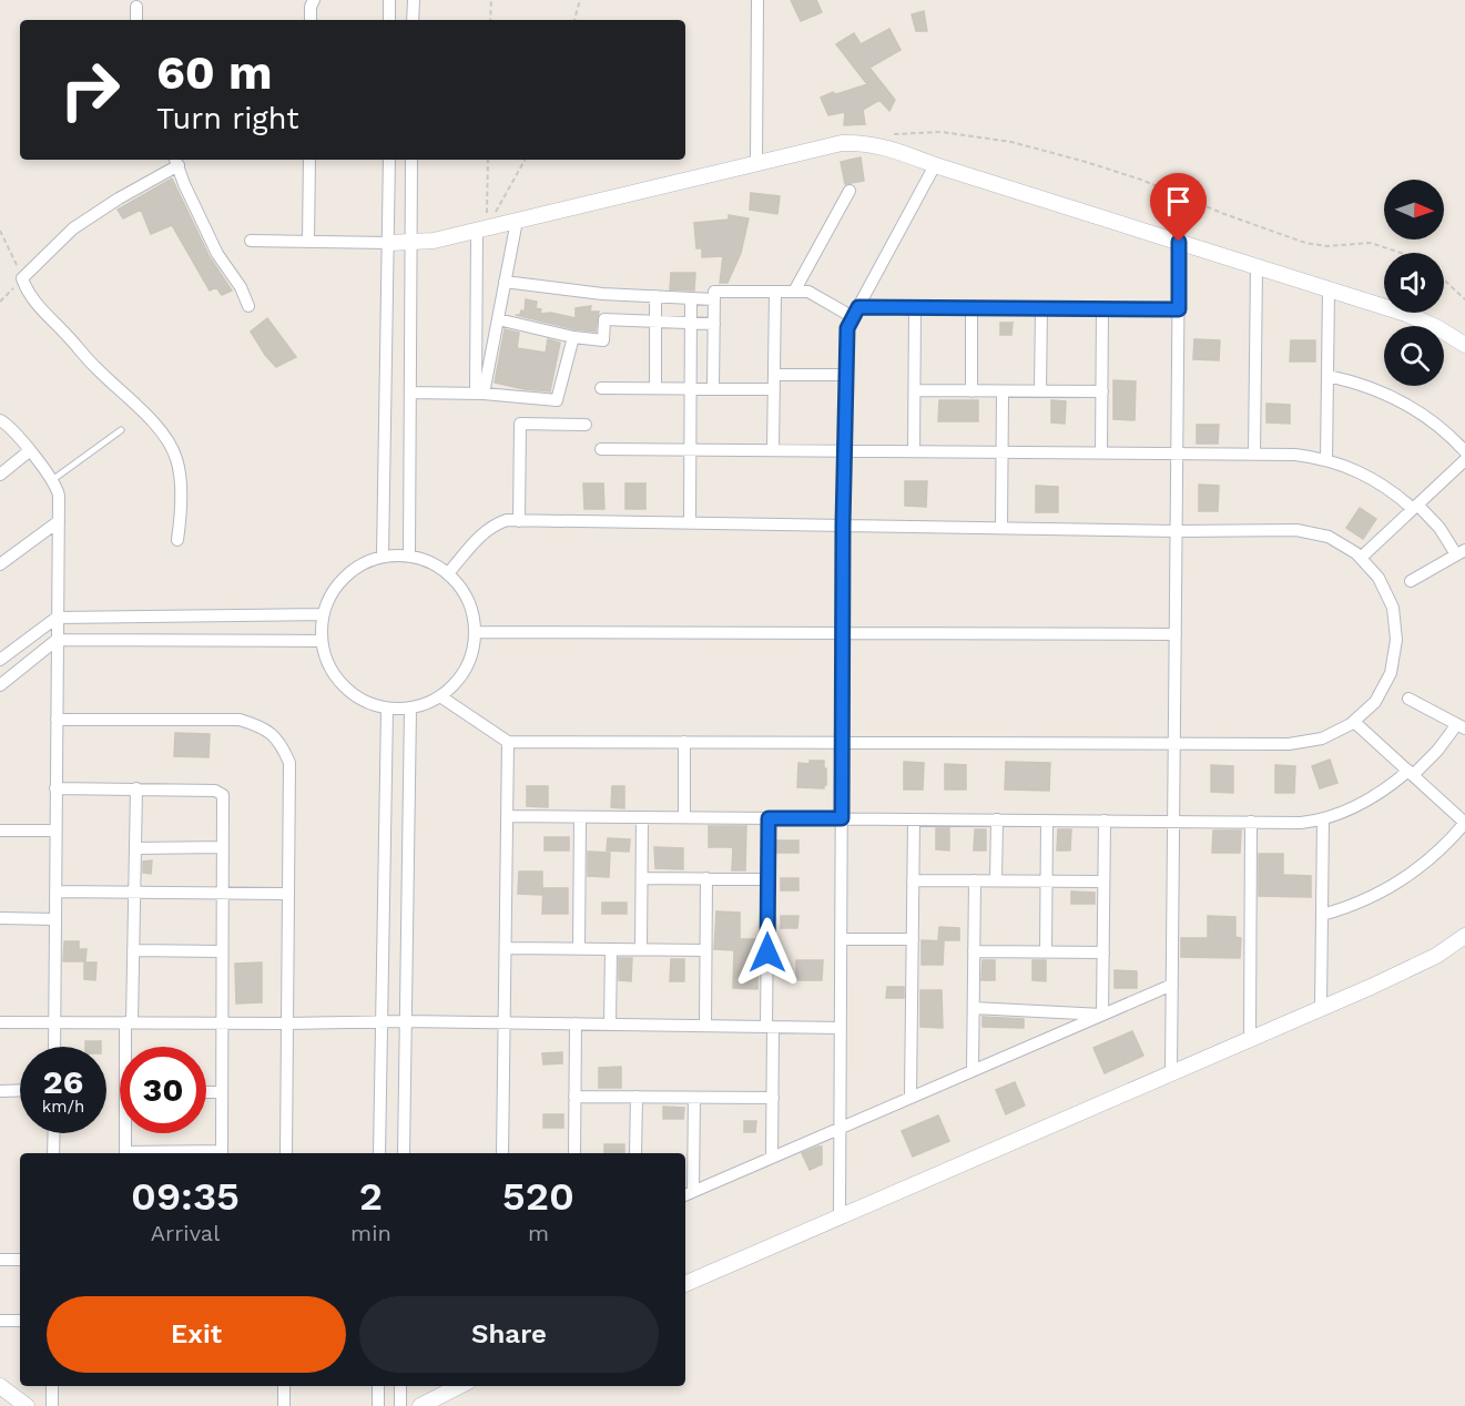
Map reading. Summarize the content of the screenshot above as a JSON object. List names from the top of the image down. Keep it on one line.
{"north":"right","page":{"turn":["60 m","Turn right"],"speed":"26 km/h","limit":"30","eta":["09:35","Arrival","2","min","520","m"],"buttons":["Exit","Share"]}}
